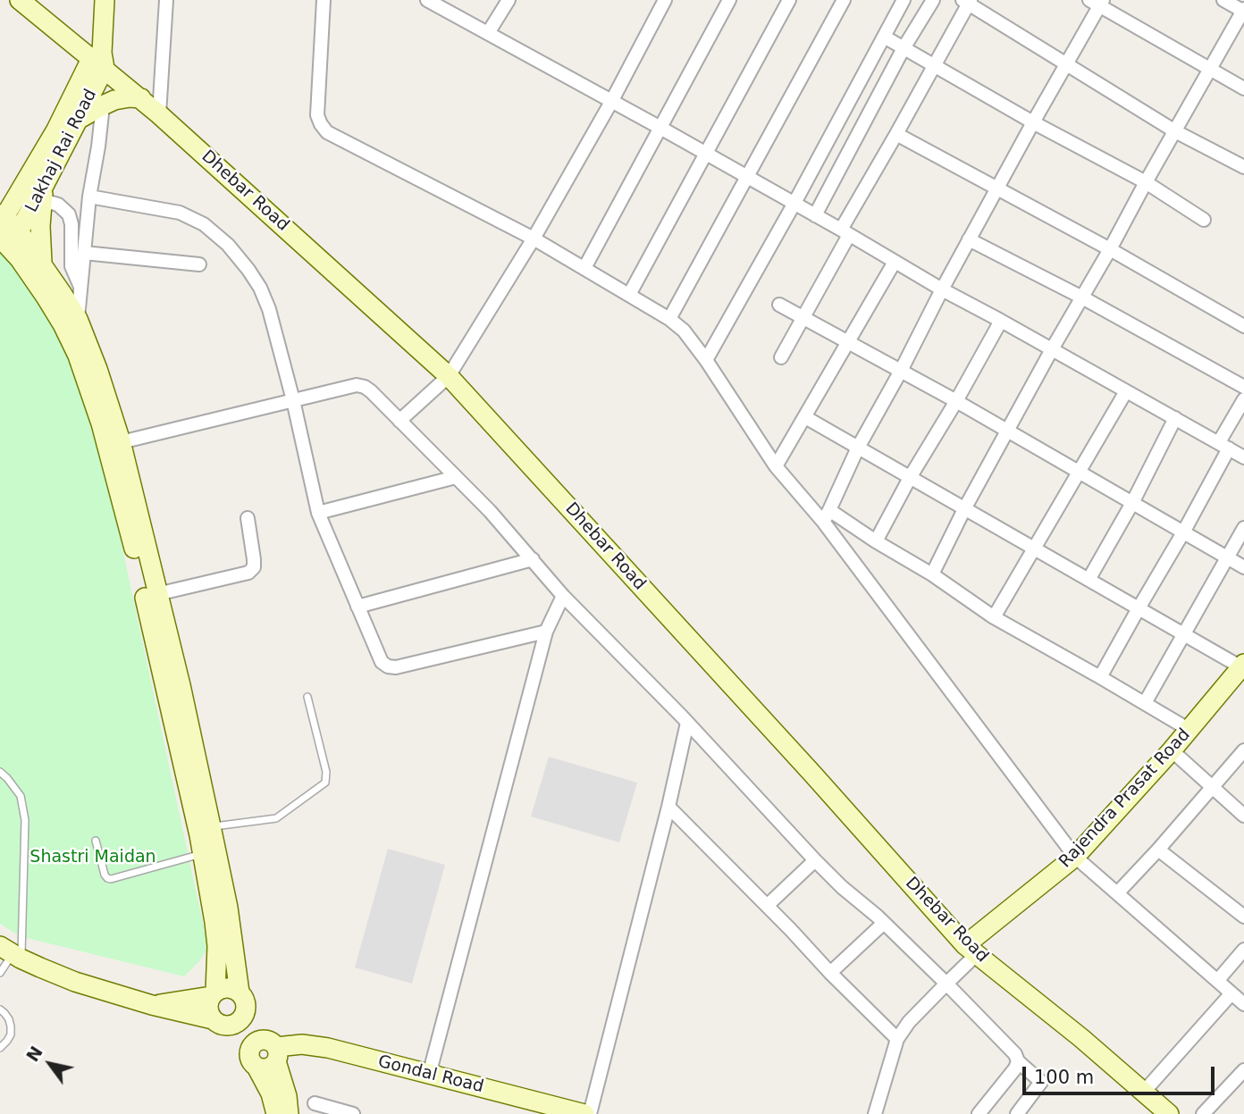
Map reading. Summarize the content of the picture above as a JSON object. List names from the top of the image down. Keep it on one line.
{"streets":{"main road":["Lakhaj Rai Road","Dhebar Road","Rajendra Prasat Road","Gondal Road"]},"crossings":[["Lakhaj Rai Road","Dhebar Road"],["Dhebar Road","Rajendra Prasat Road"]],"parks":["Shastri Maidan"],"scale_bar":"100 m","north":"top left"}
